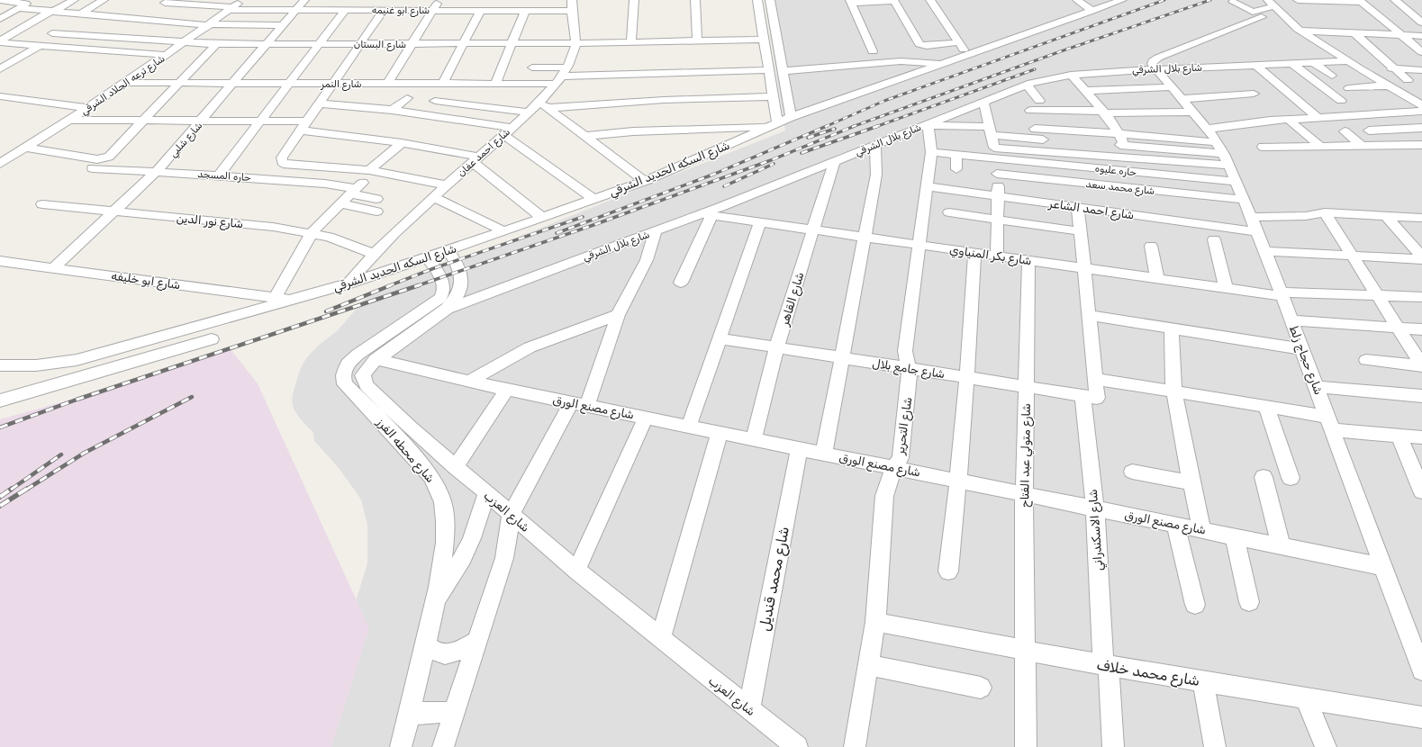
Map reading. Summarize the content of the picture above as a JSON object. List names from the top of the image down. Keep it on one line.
{"streets":{"street":["شارع ابو غنيمه","شارع البستان","شارع بلال الشرقي","شارع النمر","شارع ترعه الجلاد الشرقي","شارع شلبي","شارع احمد عفان","شارع السكه الحديد الشرقي","حاره عليوه","حاره المسجد","شارع محمد سعد","شارع احمد الشاعر","شارع نور الدين","شارع بكر المنياوي","شارع ابو خليفه","شارع القاهر","شارع حجاج زلط","شارع جامع بلال","شارع مصنع الورق","شارع التحرير","شارع محطه الفرز","شارع متولي عبد الفتاح","شارع العزب","شارع الاسكندراني","شارع محمد قنديل","شارع محمد خلاف"]},"crossings":[["شارع ابو غنيمه","شارع ترعه الجلاد الشرقي"],["شارع ابو غنيمه","شارع شلبي"],["شارع ابو غنيمه","شارع احمد عفان"],["شارع البستان","شارع ترعه الجلاد الشرقي"],["شارع البستان","شارع شلبي"],["شارع البستان","شارع احمد عفان"],["شارع بلال الشرقي","شارع بكر المنياوي"],["شارع بلال الشرقي","شارع القاهر"],["شارع بلال الشرقي","شارع حجاج زلط"],["شارع بلال الشرقي","شارع التحرير"],["شارع بلال الشرقي","شارع العزب"],["شارع النمر","شارع ترعه الجلاد الشرقي"],["شارع النمر","شارع شلبي"],["شارع النمر","شارع احمد عفان"],["شارع شلبي","حاره المسجد"],["شارع شلبي","شارع نور الدين"],["شارع شلبي","شارع ابو خليفه"],["شارع احمد عفان","شارع السكه الحديد الشرقي"],["شارع احمد عفان","شارع نور الدين"],["شارع السكه الحديد الشرقي","شارع ابو خليفه"],["شارع السكه الحديد الشرقي","شارع محطه الفرز"],["شارع السكه الحديد الشرقي","شارع العزب"],["حاره عليوه","شارع حجاج زلط"],["شارع محمد سعد","شارع حجاج زلط"],["شارع احمد الشاعر","شارع حجاج زلط"],["شارع احمد الشاعر","شارع التحرير"],["شارع احمد الشاعر","شارع الاسكندراني"],["شارع بكر المنياوي","شارع القاهر"],["شارع بكر المنياوي","شارع حجاج زلط"],["شارع بكر المنياوي","شارع التحرير"],["شارع بكر المنياوي","شارع متولي عبد الفتاح"],["شارع بكر المنياوي","شارع الاسكندراني"],["شارع القاهر","شارع جامع بلال"],["شارع القاهر","شارع مصنع الورق"],["شارع حجاج زلط","شارع مصنع الورق"],["شارع جامع بلال","شارع التحرير"],["شارع جامع بلال","شارع متولي عبد الفتاح"],["شارع جامع بلال","شارع الاسكندراني"],["شارع مصنع الورق","شارع التحرير"],["شارع مصنع الورق","شارع متولي عبد الفتاح"],["شارع مصنع الورق","شارع العزب"],["شارع مصنع الورق","شارع الاسكندراني"],["شارع مصنع الورق","شارع محمد قنديل"],["شارع التحرير","شارع محمد خلاف"],["شارع متولي عبد الفتاح","شارع محمد خلاف"],["شارع العزب","شارع محمد قنديل"],["شارع الاسكندراني","شارع محمد خلاف"]]}
